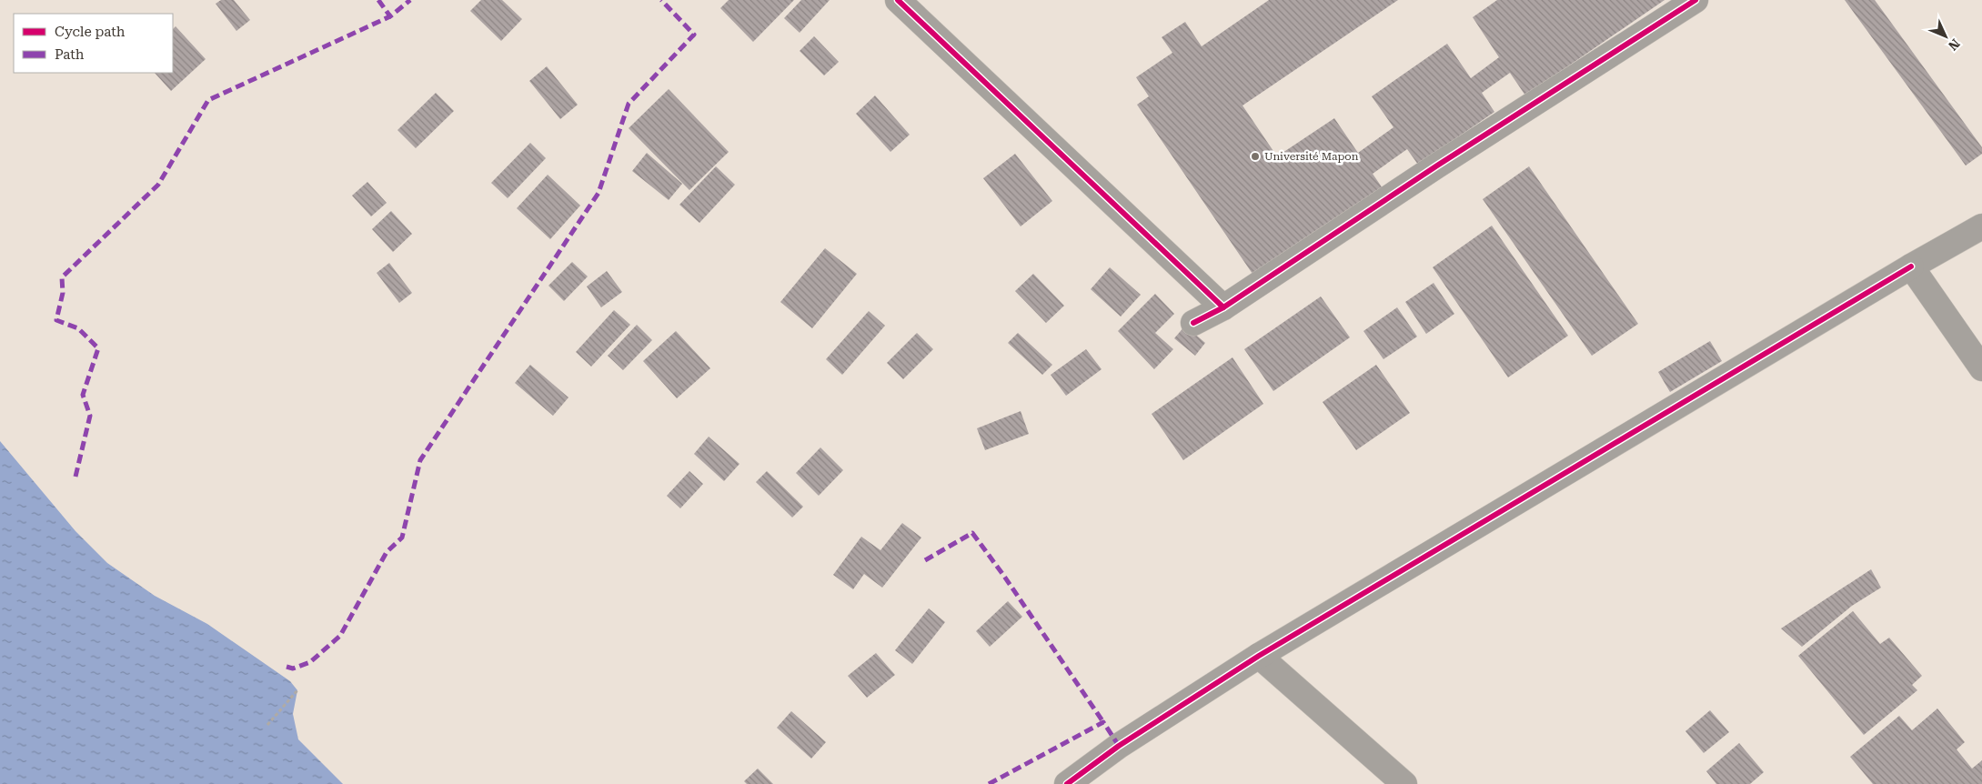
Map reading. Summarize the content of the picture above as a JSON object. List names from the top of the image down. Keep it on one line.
{"places":["Université Mapon"],"legend":["Cycle path","Path"],"north":"bottom right"}
